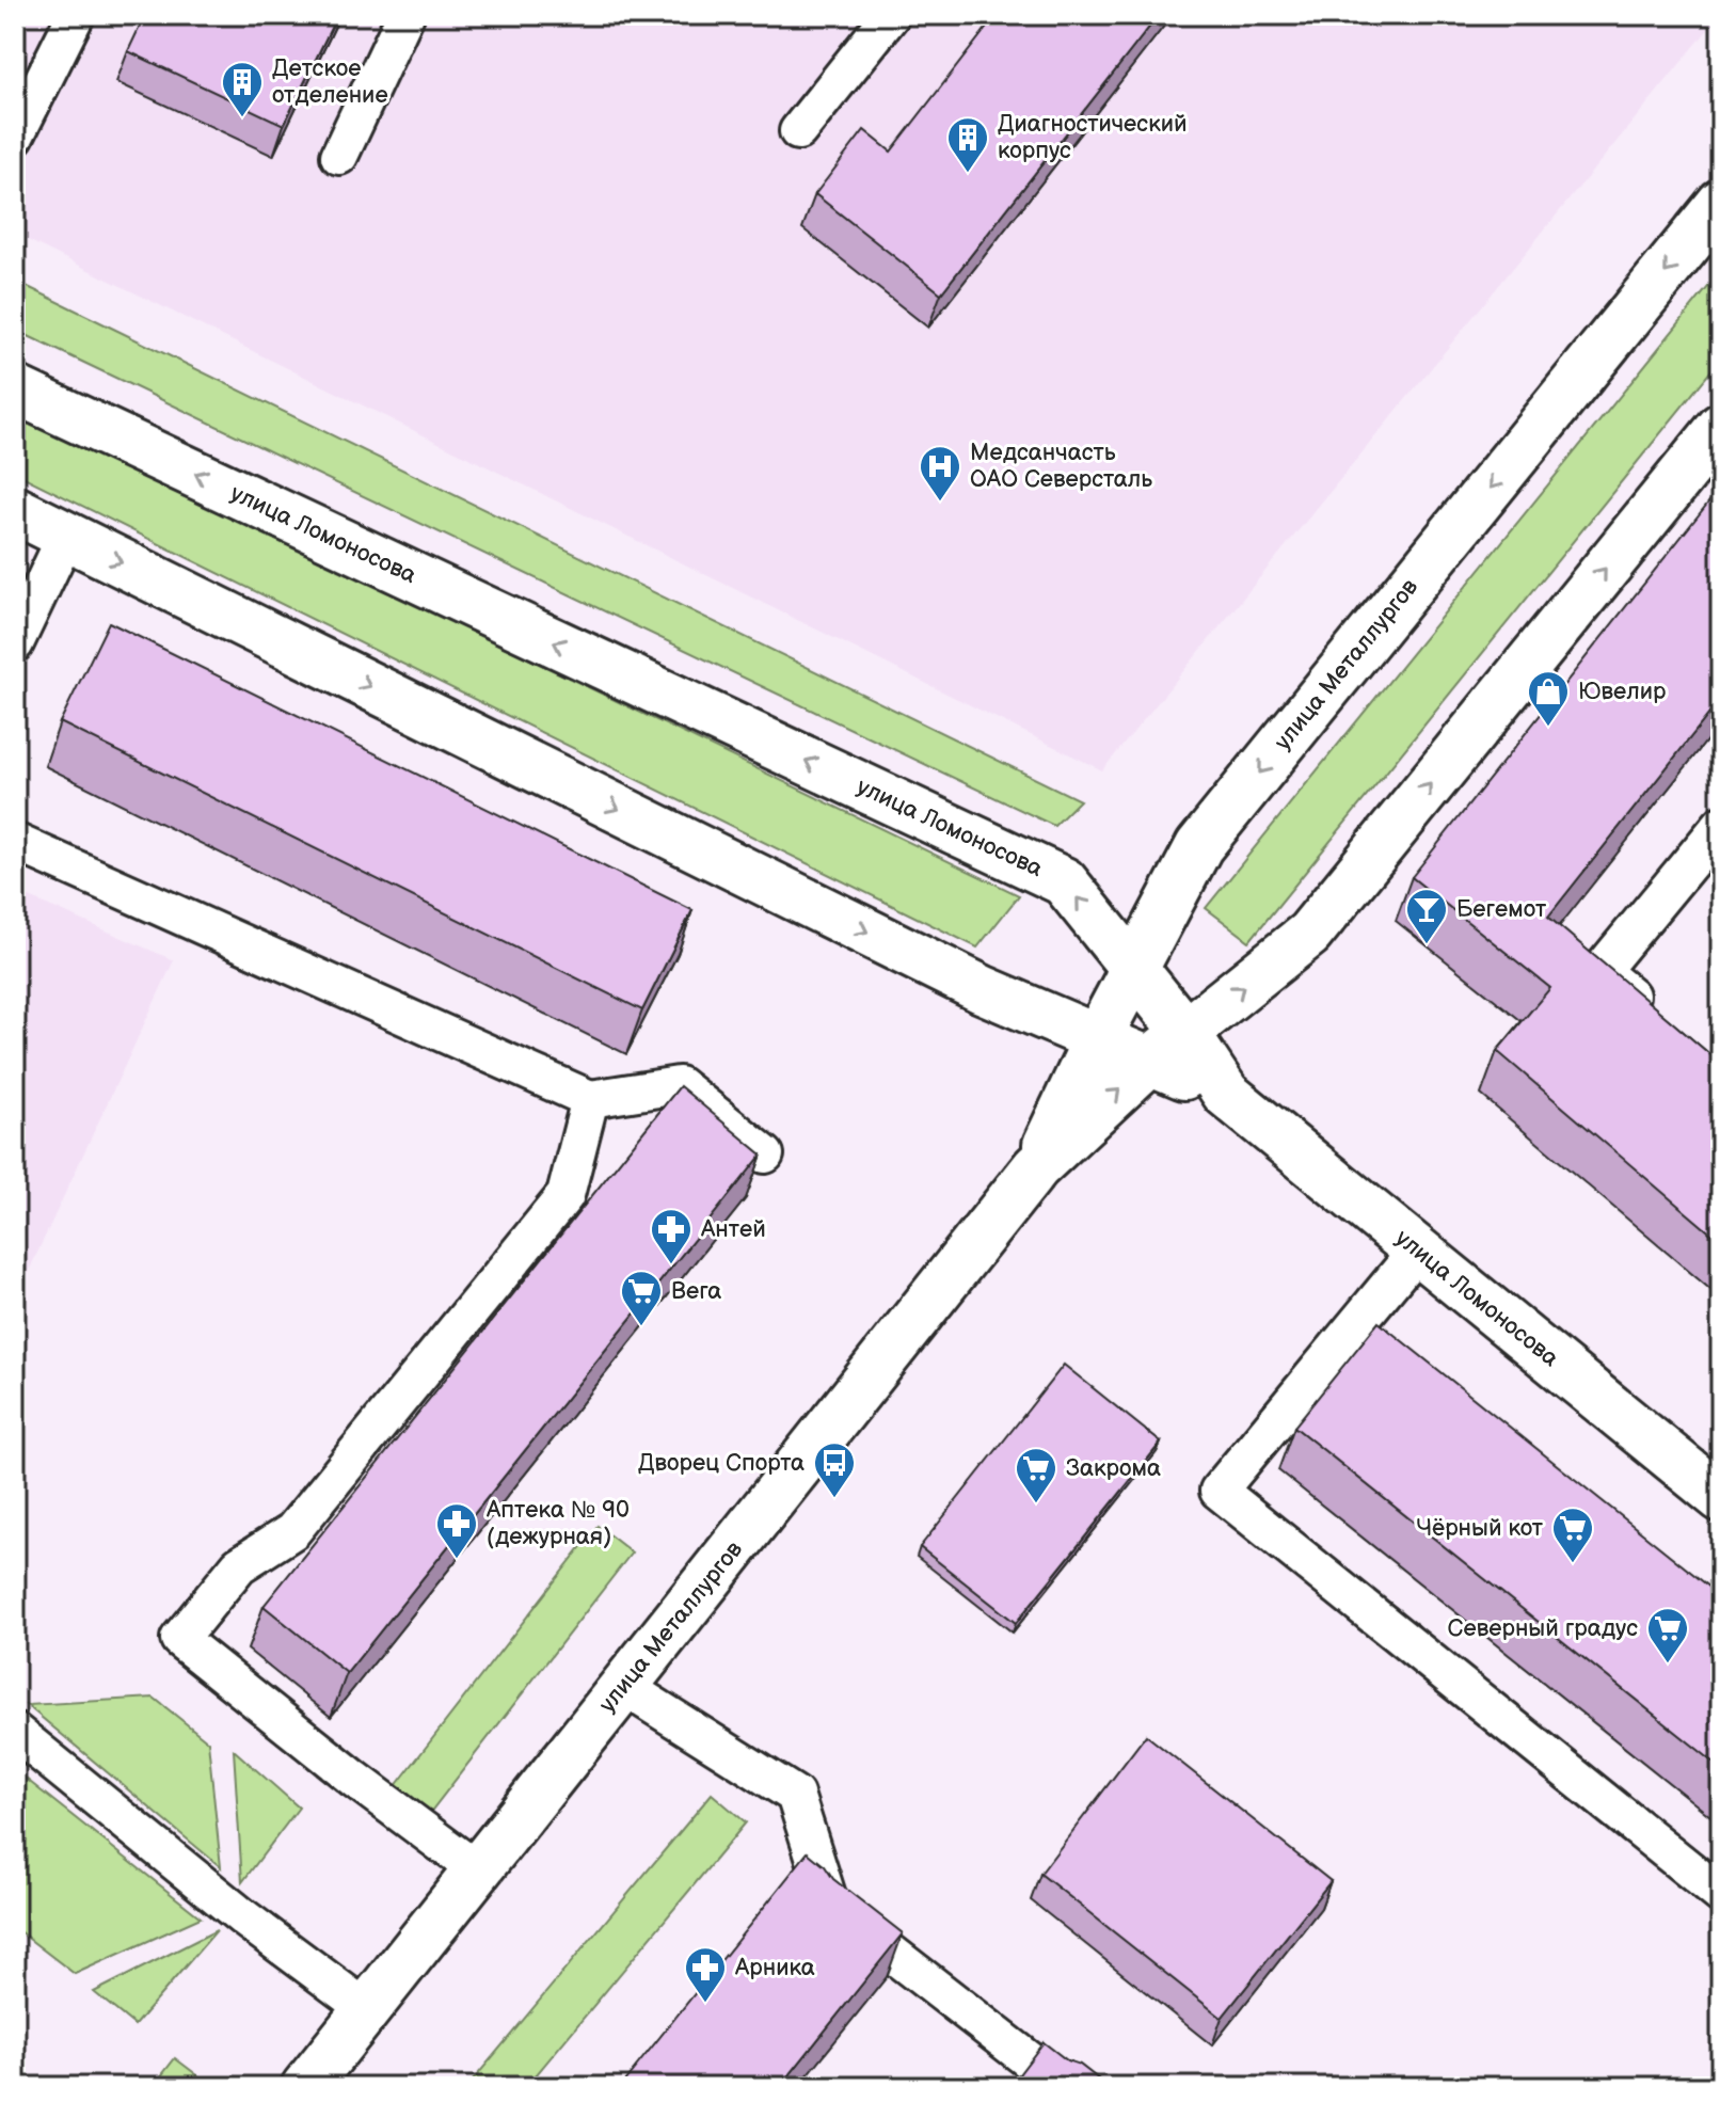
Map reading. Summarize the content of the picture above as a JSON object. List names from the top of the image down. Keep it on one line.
{"streets":{"street":["улица Ломоносова","улица Металлургов"]},"crossings":[["улица Ломоносова","улица Металлургов"]],"places":{"building":["Детское отделение","Диагностический корпус"],"hospital":["Медсанчасть ОАО Северсталь"],"shop":["Ювелир"],"bar":["Бегемот"],"pharmacy":["Антей","Аптека № 90 (дежурная)","Арника"],"supermarket":["Вега","Закрома","Чёрный кот","Северный градус"],"bus stop":["Дворец Спорта"]}}
